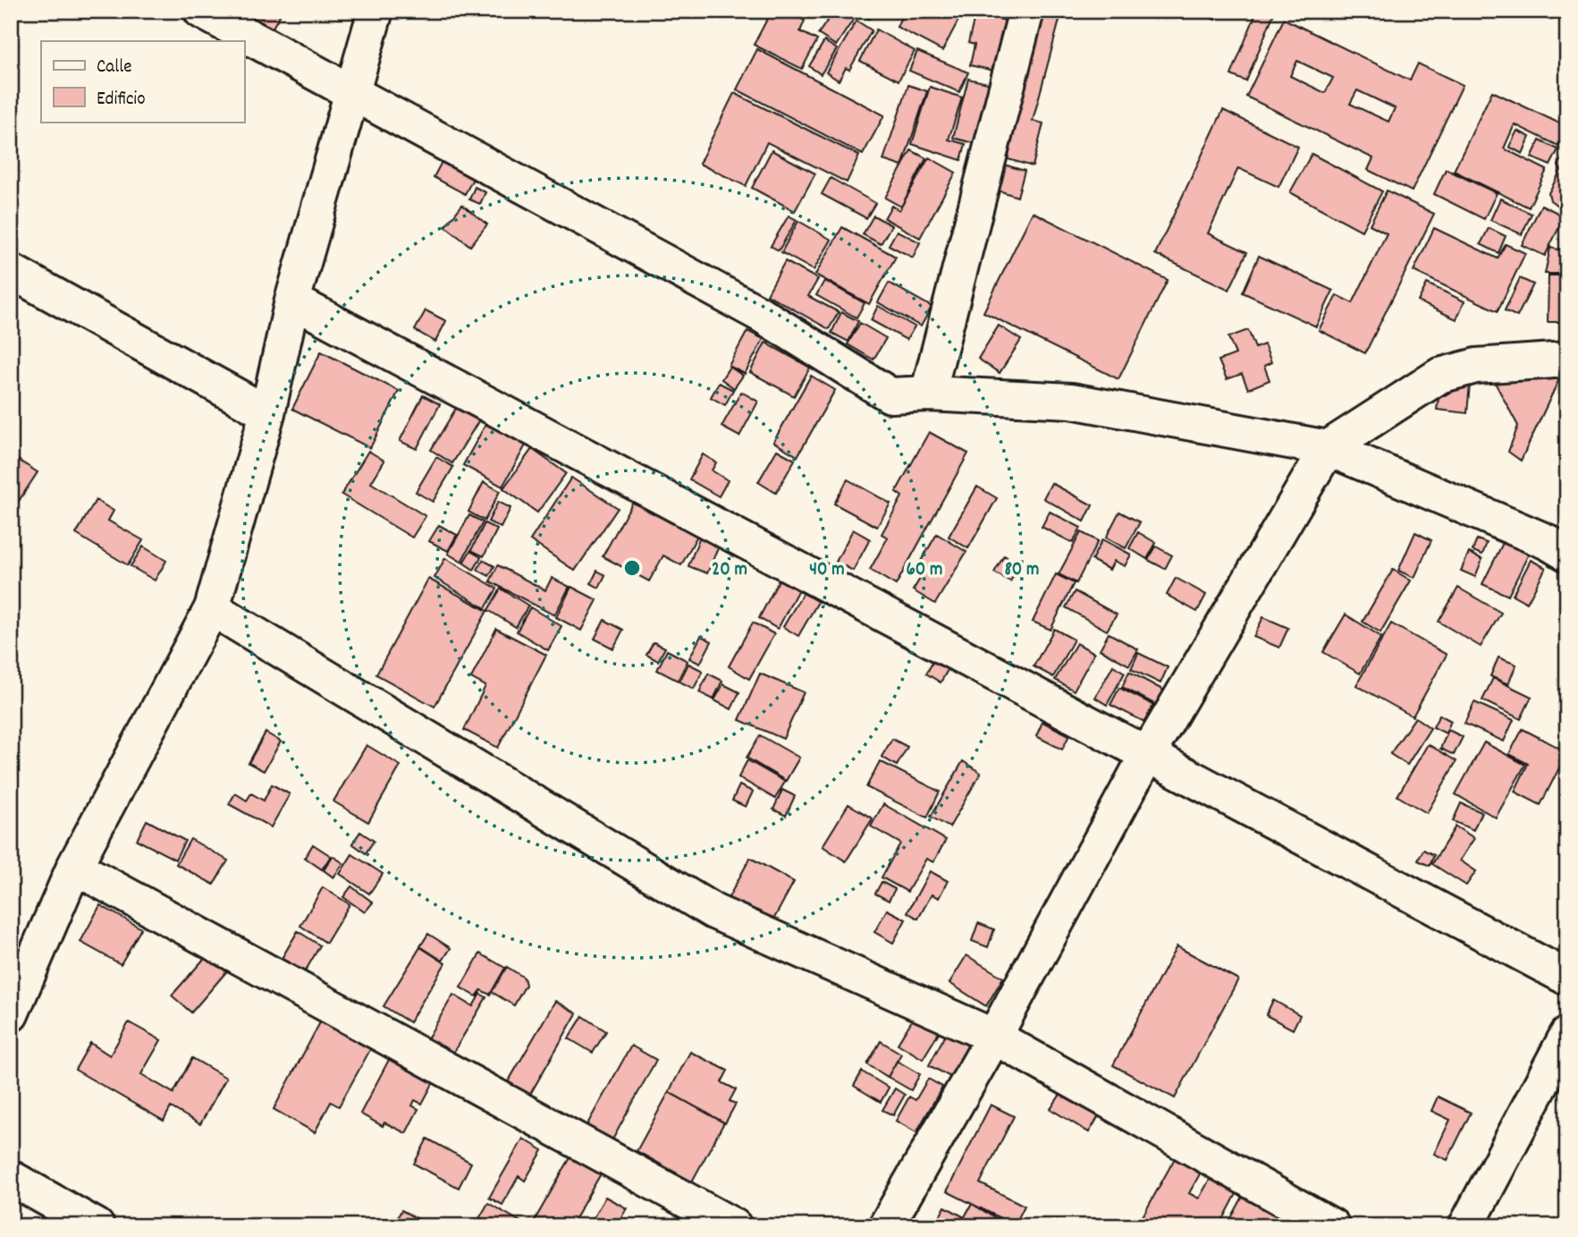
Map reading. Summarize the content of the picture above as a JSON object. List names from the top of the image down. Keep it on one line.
{"legend":["Calle","Edificio"],"rings":["20 m","40 m","60 m","80 m"]}
